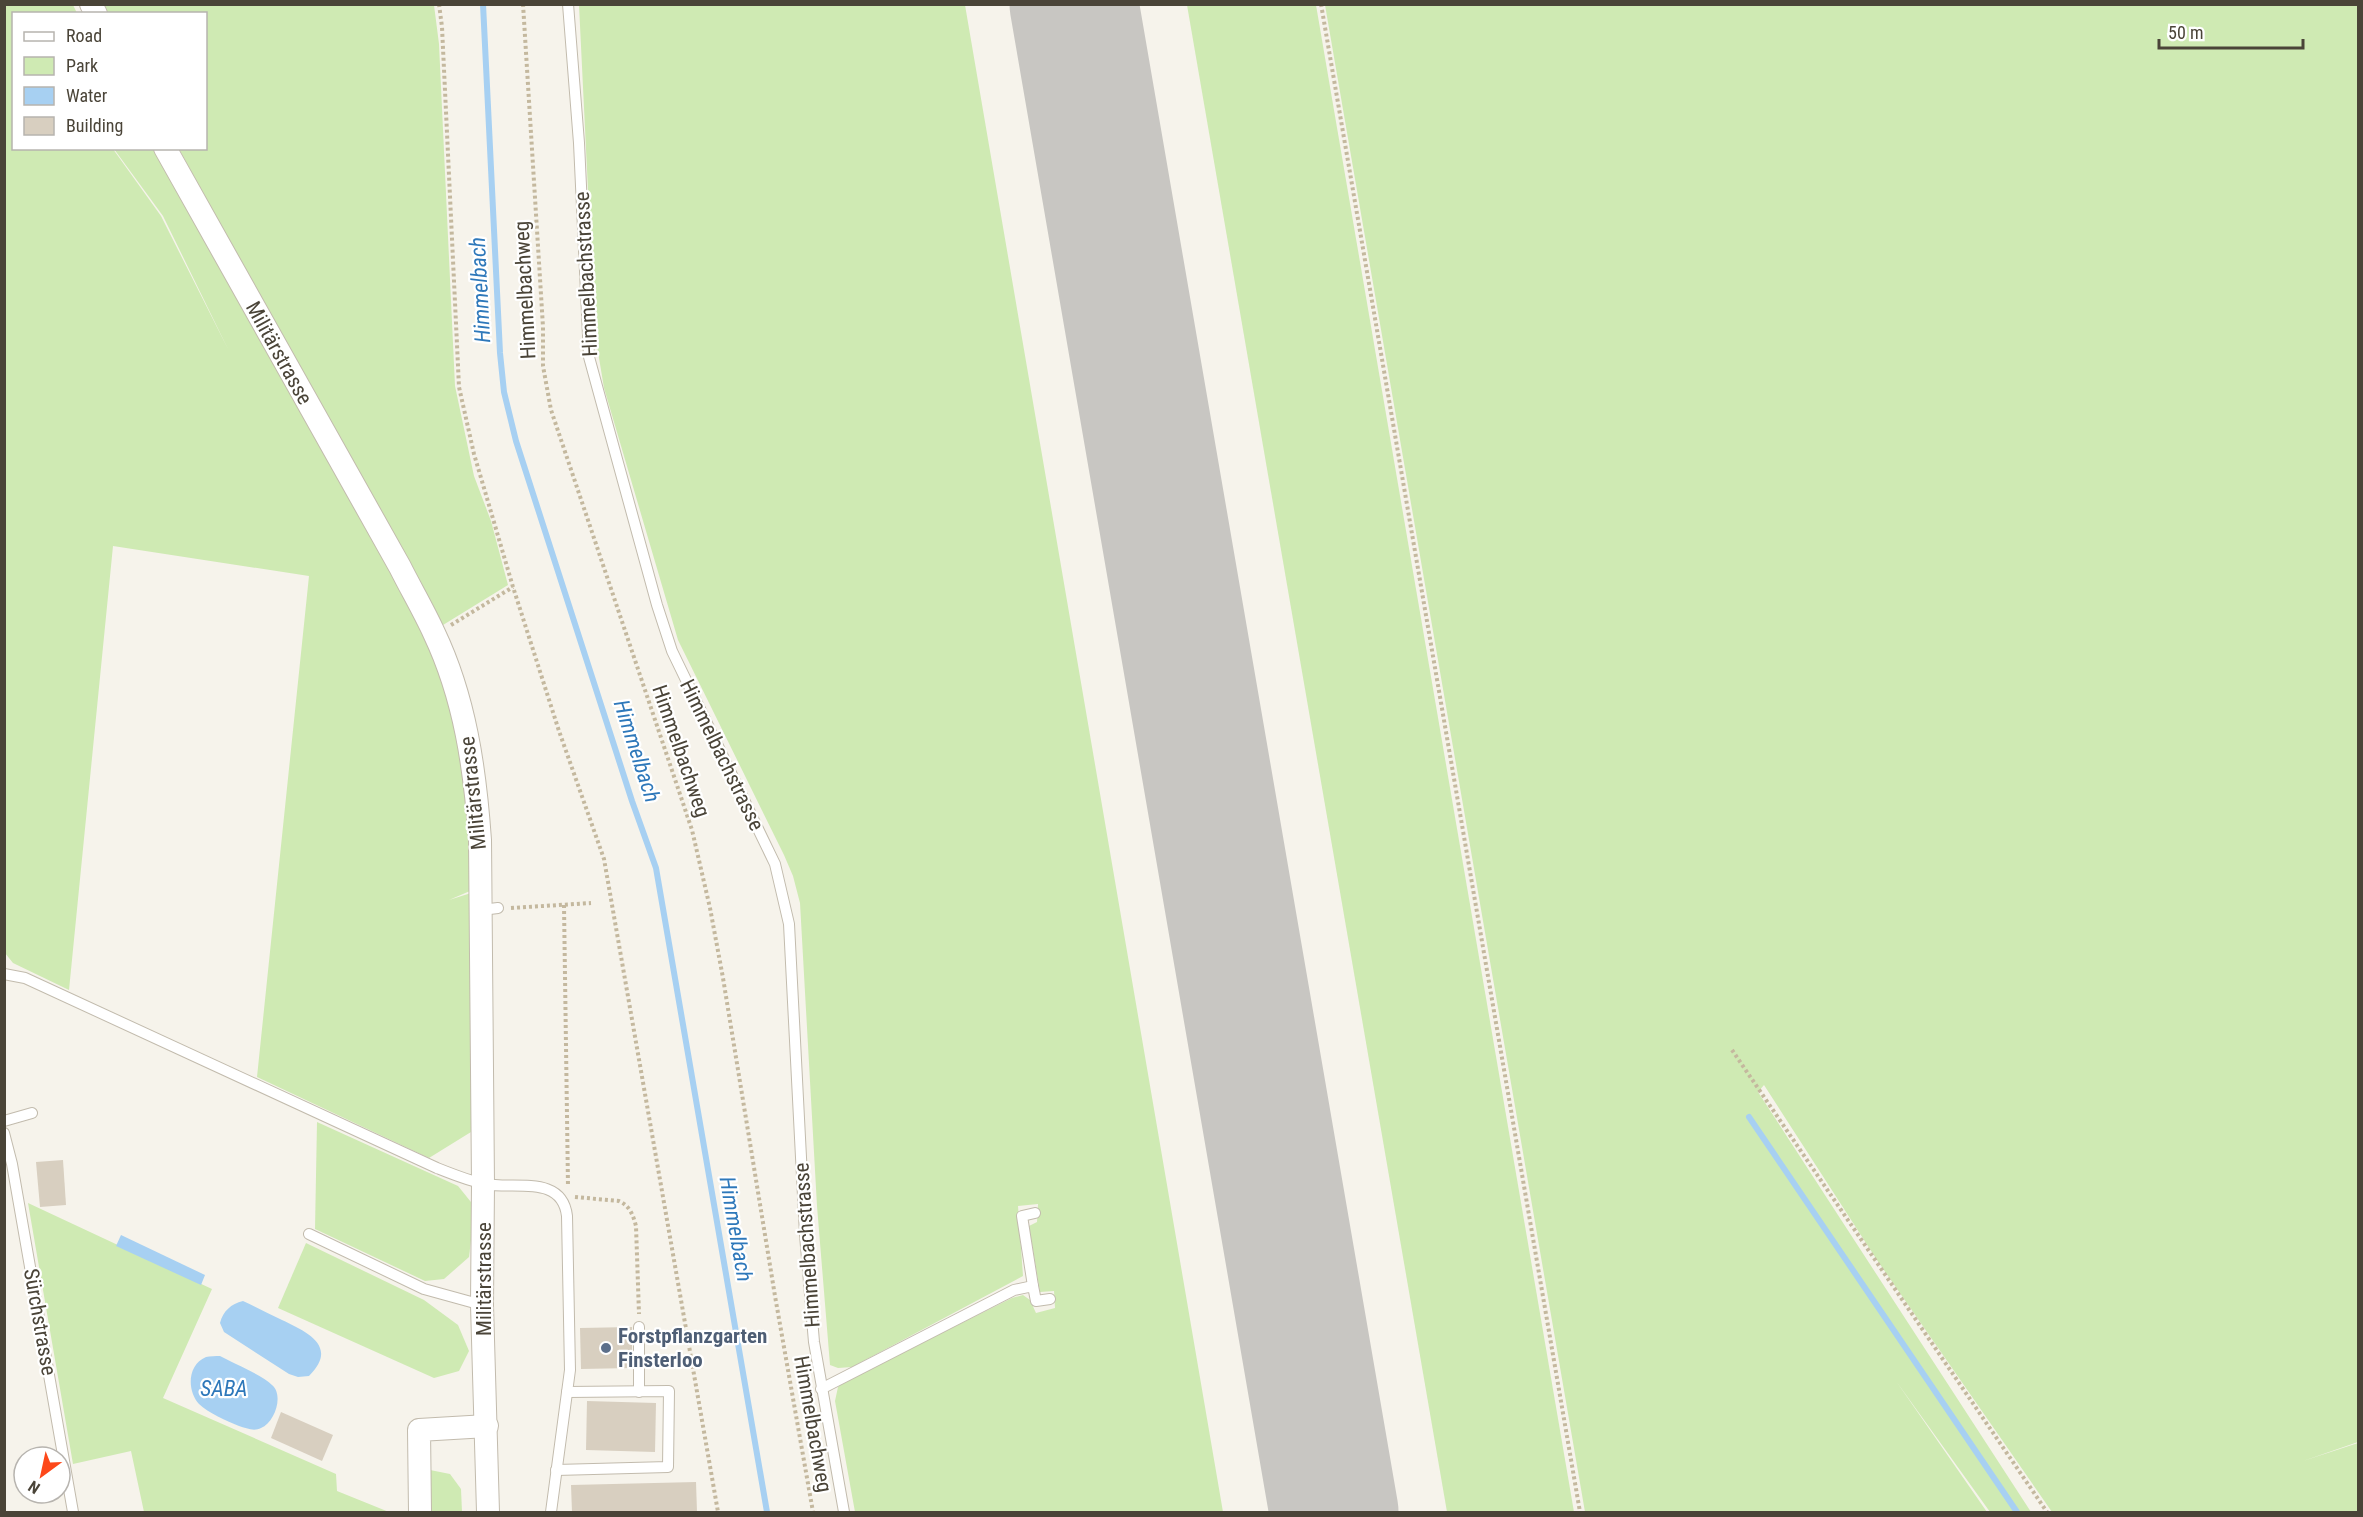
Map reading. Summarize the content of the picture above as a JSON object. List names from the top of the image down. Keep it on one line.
{"streets":{"street":["Militärstrasse"],"lane":["Himmelbachstrasse","Sürchstrasse"],"path":["Himmelbachweg"]},"water":["Himmelbach","SABA"],"places":["Forstpflanzgarten Finsterloo"],"legend":["Road","Park","Water","Building"],"scale_bar":"50 m","north":"bottom left"}
